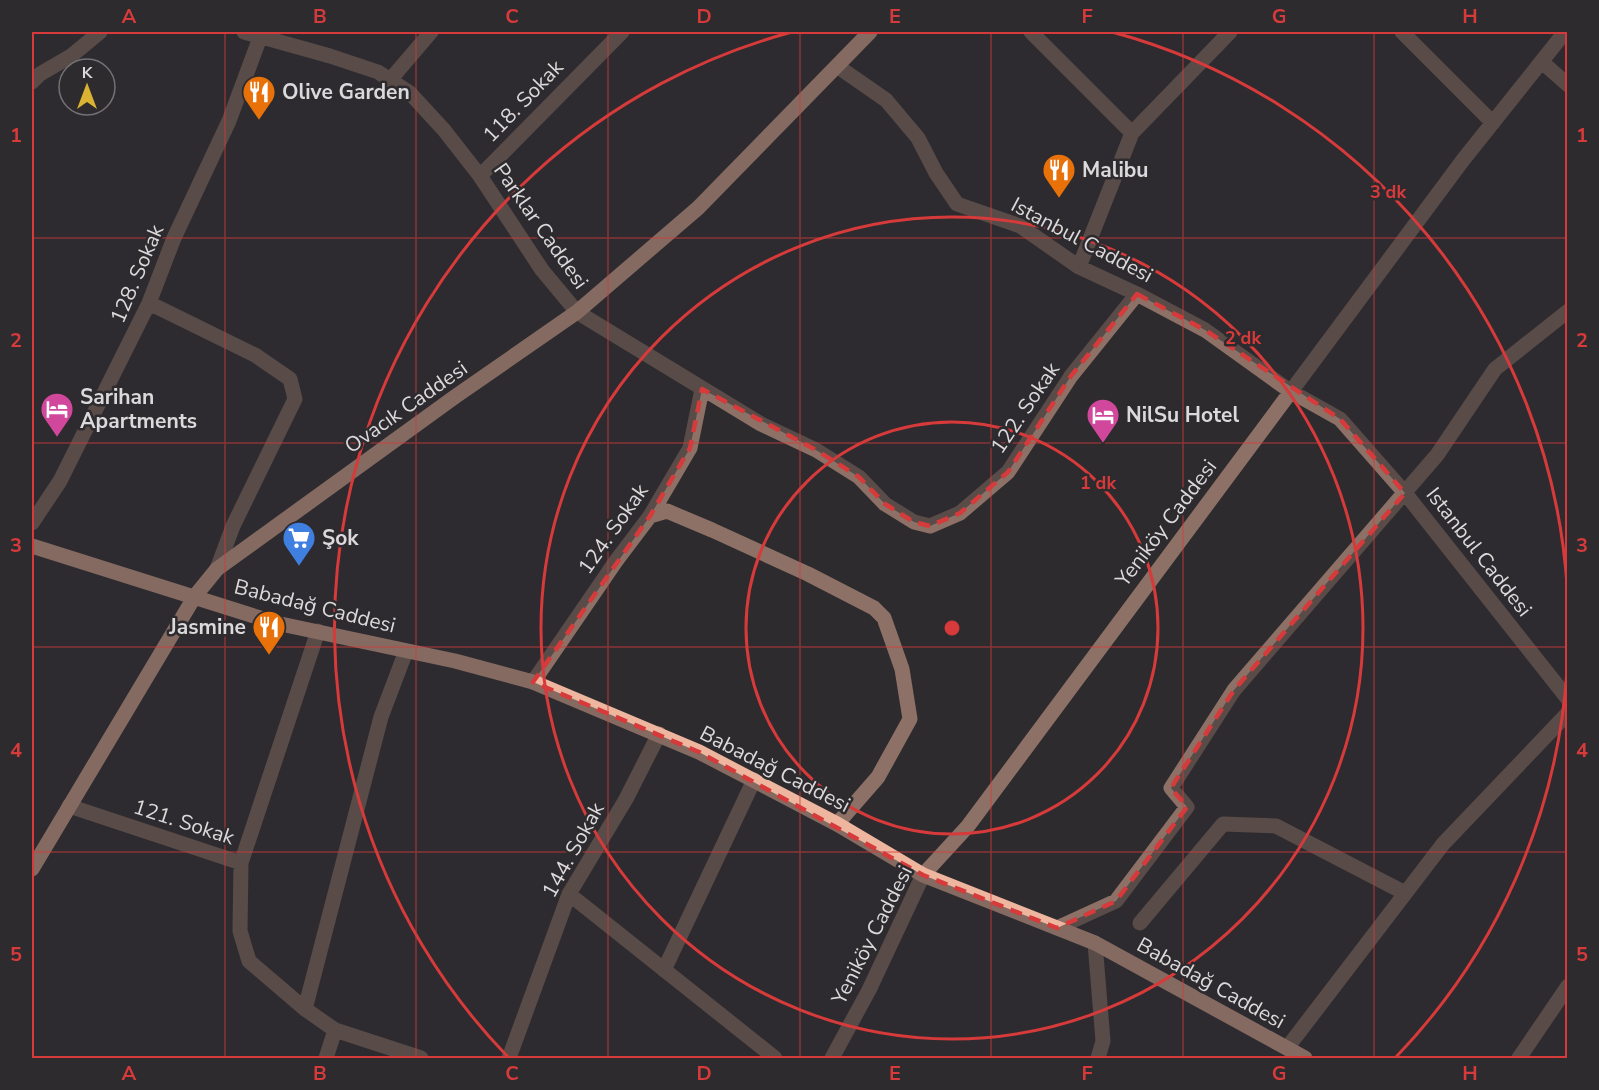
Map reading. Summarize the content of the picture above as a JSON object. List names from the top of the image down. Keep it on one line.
{"streets":{"main road":["Ovacık Caddesi","Babadağ Caddesi"],"street":["118. Sokak","Parklar Caddesi","Istanbul Caddesi","128. Sokak","122. Sokak","Yeniköy Caddesi","124. Sokak","121. Sokak","144. Sokak"]},"crossings":[["118. Sokak","Parklar Caddesi"],["Parklar Caddesi","128. Sokak"],["Parklar Caddesi","Ovacık Caddesi"],["Parklar Caddesi","122. Sokak"],["Parklar Caddesi","124. Sokak"],["Istanbul Caddesi","Ovacık Caddesi"],["Istanbul Caddesi","122. Sokak"],["Istanbul Caddesi","Yeniköy Caddesi"],["Ovacık Caddesi","Babadağ Caddesi"],["Ovacık Caddesi","121. Sokak"],["Yeniköy Caddesi","Babadağ Caddesi"],["124. Sokak","Babadağ Caddesi"],["Babadağ Caddesi","144. Sokak"]],"places":{"restaurant":["Olive Garden","Malibu","Jasmine"],"hotel":["Sarihan Apartments","NilSu Hotel"],"supermarket":["Şok"]},"north":"top","grid":{"columns":["A","B","C","D","E","F","G","H"],"rows":["1","2","3","4","5"]},"rings":["3 dk","2 dk","1 dk"]}
